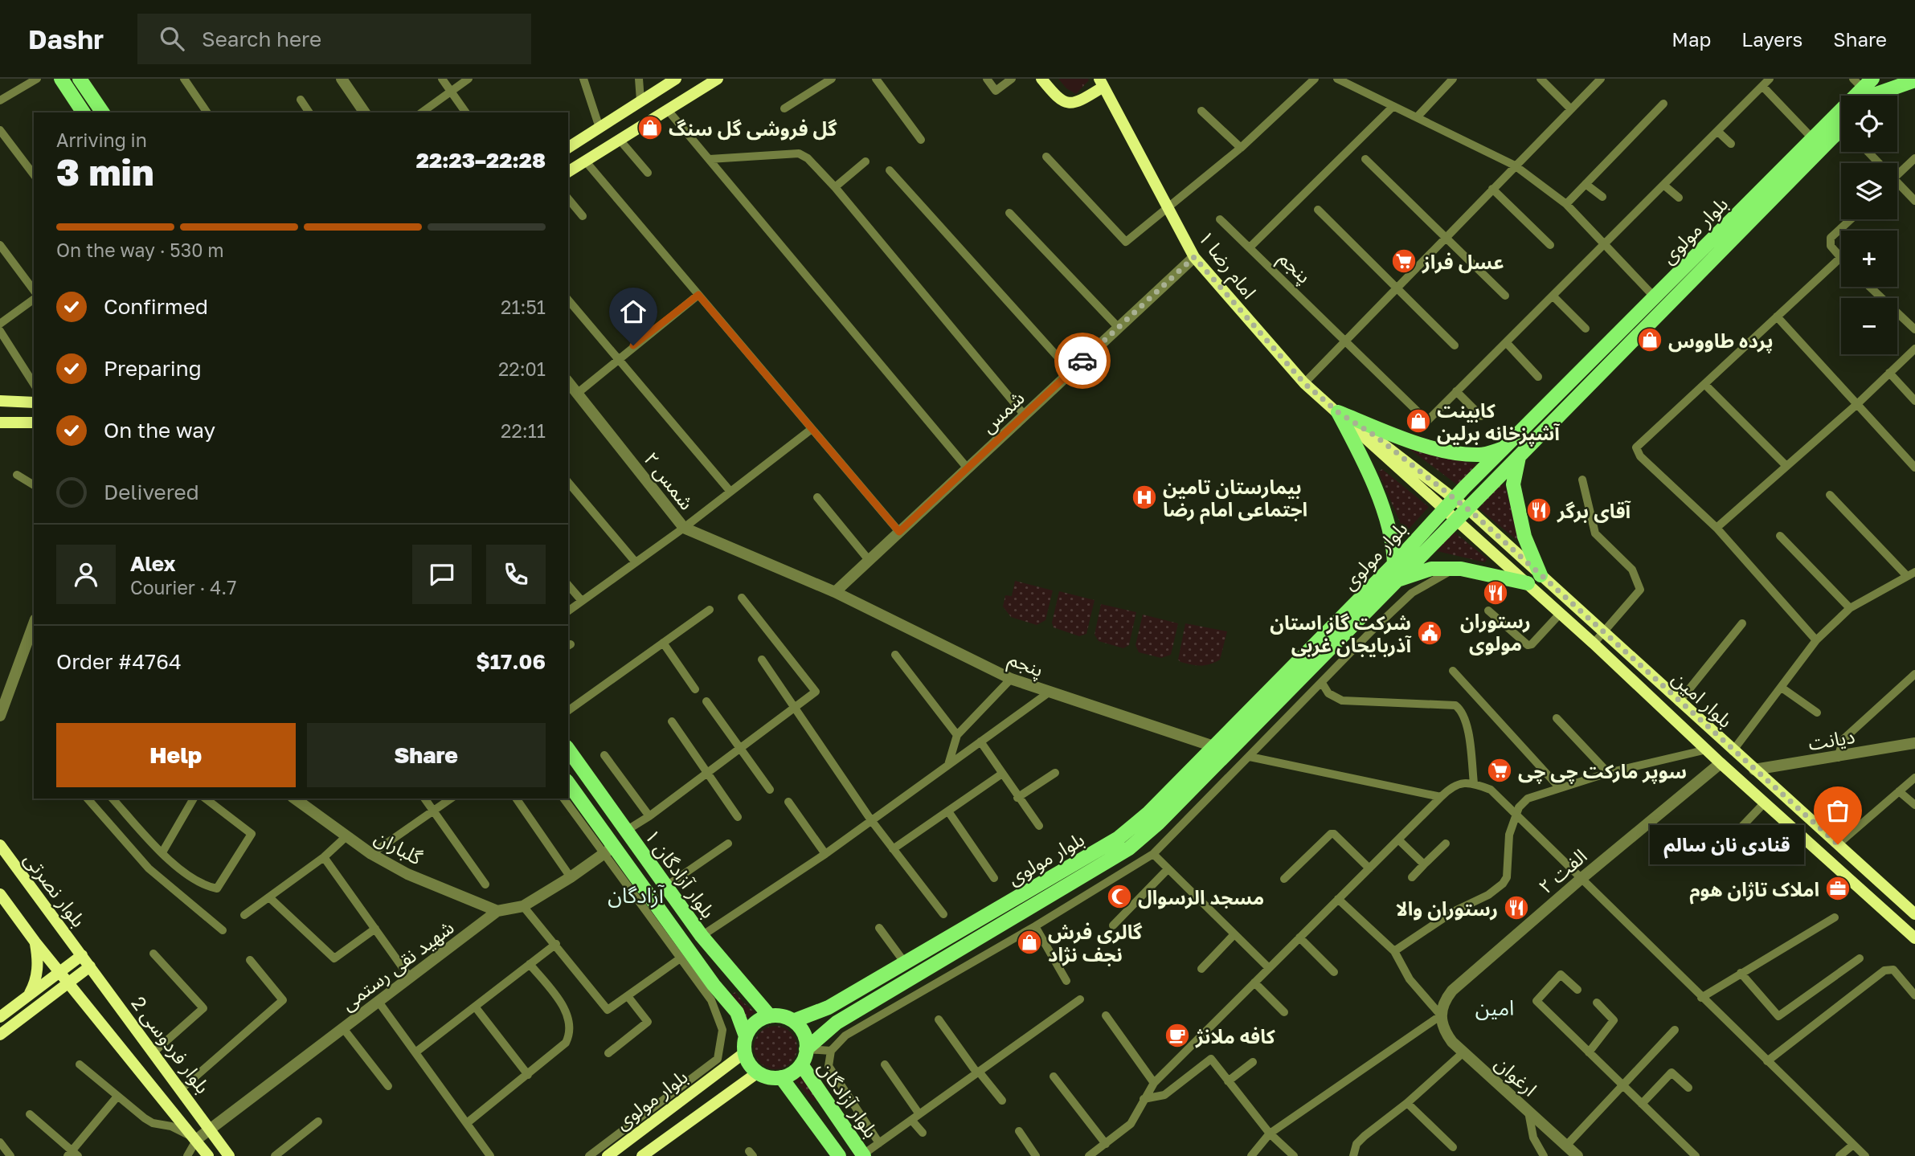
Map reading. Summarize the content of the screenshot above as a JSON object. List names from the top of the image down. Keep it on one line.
{"streets":{"main road":["بلوار مولوی","امام رضا ۱","بلوار امین","بلوار آزادگان ۱","بلوار نصرتی","بلوار فردوسی 2","بلوار آزادگان"],"street":["پنجم","شمس","شمس ۲","دیانت","گلباران","الفت ۲","شهید نقی رستمی","ارغوان"]},"crossings":[["بلوار مولوی","امام رضا ۱"],["بلوار مولوی","پنجم"],["بلوار مولوی","بلوار امین"],["بلوار مولوی","بلوار آزادگان ۱"],["بلوار مولوی","بلوار آزادگان"],["امام رضا ۱","شمس"],["امام رضا ۱","بلوار امین"],["پنجم","شمس"],["پنجم","شمس ۲"],["شمس","شمس ۲"],["بلوار امین","دیانت"],["بلوار امین","الفت ۲"],["گلباران","شهید نقی رستمی"],["الفت ۲","ارغوان"],["بلوار آزادگان ۱","شهید نقی رستمی"],["بلوار آزادگان ۱","بلوار آزادگان"],["بلوار نصرتی","بلوار فردوسی 2"],["شهید نقی رستمی","بلوار فردوسی 2"]],"districts":["آزادگان","امین"],"places":{"shop":["گل فروشی گل سنگ","پرده طاووس","کابینت آشپزخانه برلین","گالری فرش نجف نژاد"],"supermarket":["عسل فراز","سوپر مارکت چی چی"],"hospital":["بیمارستان تامین اجتماعی امام رضا"],"restaurant":["آقاى برگر","رستوران مولوی","رستوران والا"],"public building":["شرکت گاز استان آذربایجان غربی"],"other":["قنادی نان سالم"],"office":["املاک تاژان هوم"],"mosque":["مسجد الرسوال"],"cafe":["کافه ملانژ"]},"page":{"header":"Dashr","search":"Search here","nav":["Map","Layers","Share"],"map_buttons":["+","−"],"heading":["3 min","Arriving in","22:23–22:28"],"panel":["Alex","Courier · 4.7","Order #4764","$17.06"],"bar":"On the way · 530 m","list":[["Confirmed","21:51"],["Preparing","22:01"],["On the way","22:11"],"Delivered"],"buttons":["Help","Share"],"bubble":"قنادی نان سالم"}}
